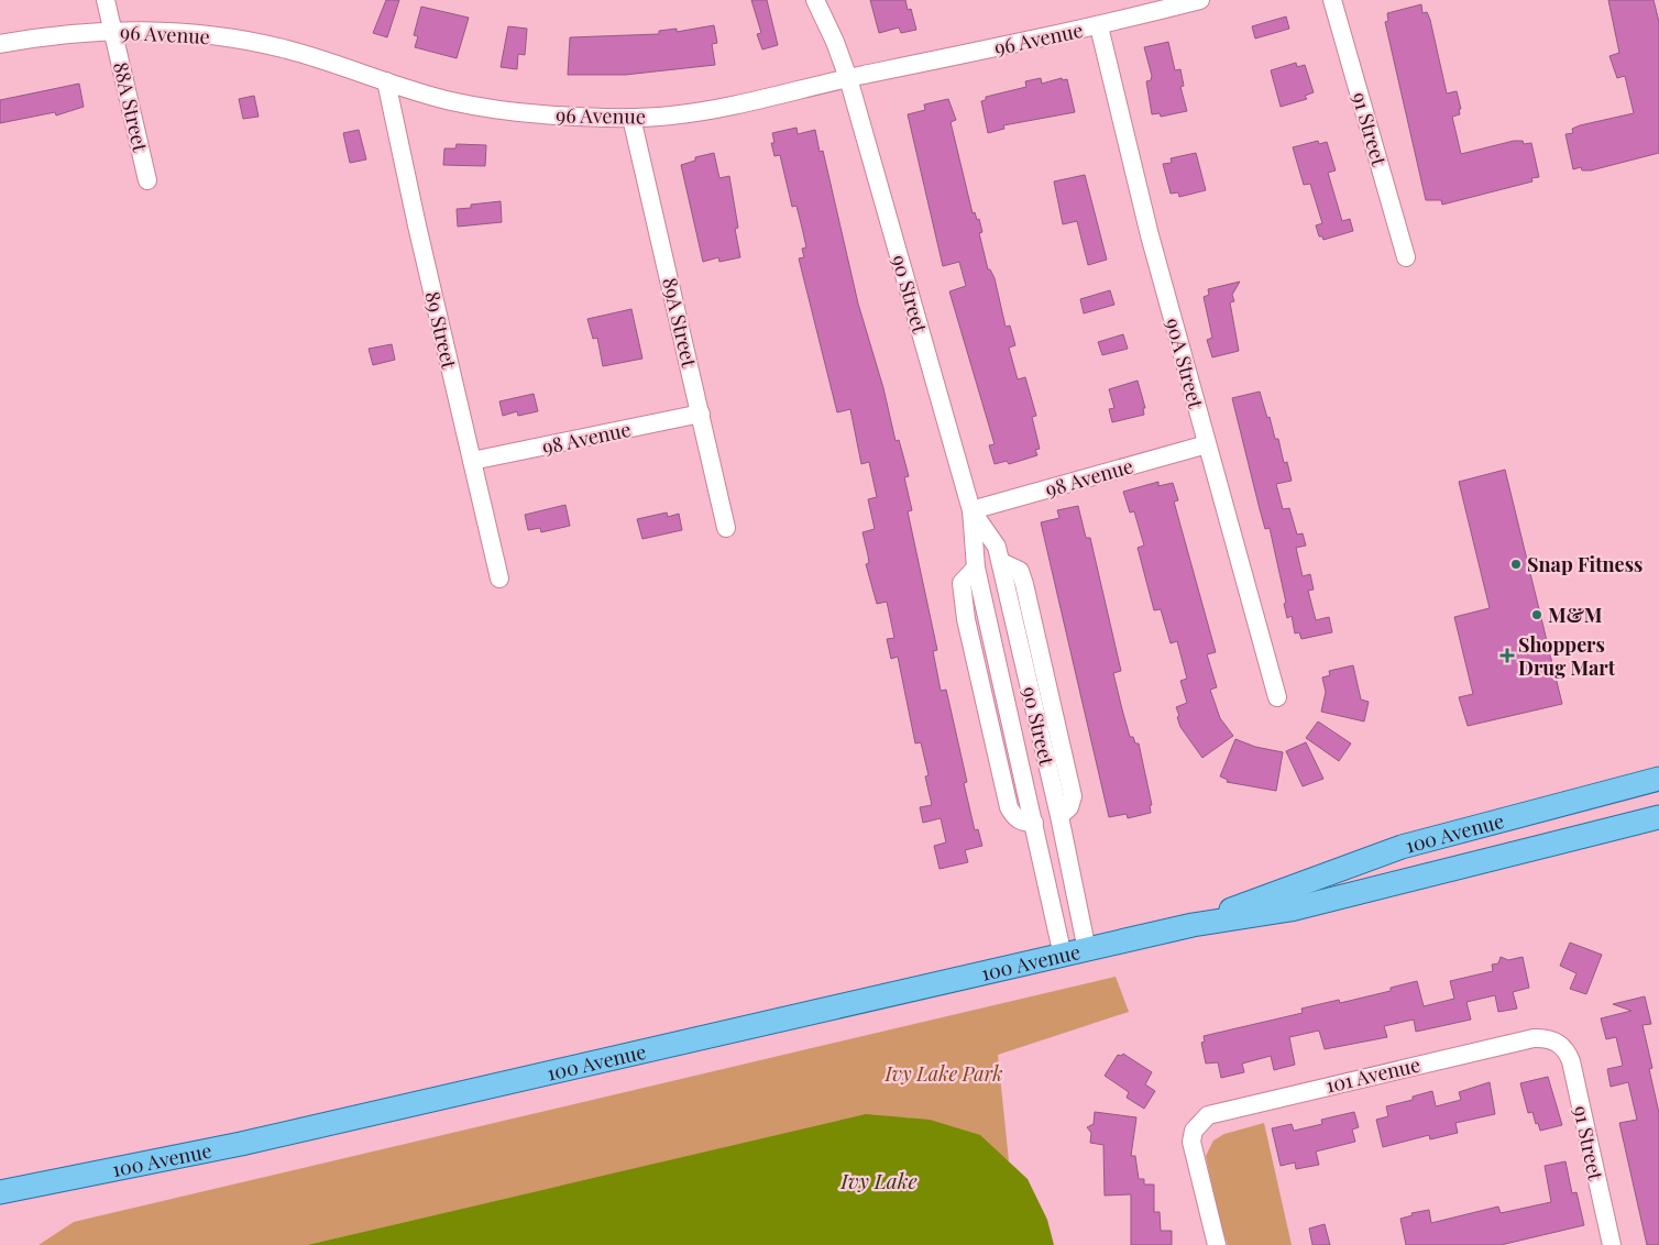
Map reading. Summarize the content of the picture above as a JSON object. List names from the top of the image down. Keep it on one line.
{"streets":{"main road":["100 Avenue"],"street":["96 Avenue","88A Street","91 Street","90 Street","89A Street","89 Street","90A Street","98 Avenue","101 Avenue"]},"crossings":[["96 Avenue","88A Street"],["96 Avenue","90 Street"],["96 Avenue","89A Street"],["96 Avenue","89 Street"],["96 Avenue","90A Street"],["91 Street","101 Avenue"],["90 Street","98 Avenue"],["90 Street","100 Avenue"],["89A Street","98 Avenue"],["89 Street","98 Avenue"],["90A Street","98 Avenue"]],"water":["Ivy Lake"],"parks":["Ivy Lake Park"],"places":{"other":["Snap Fitness","M&M"],"health":["Shoppers Drug Mart"]}}
